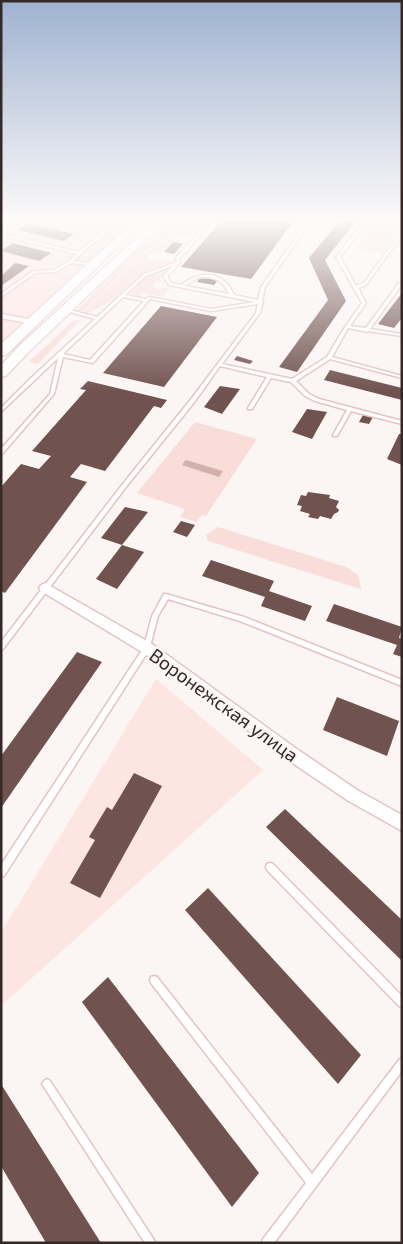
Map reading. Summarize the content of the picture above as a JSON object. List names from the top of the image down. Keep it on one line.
{"streets":{"street":["Воронежская улица"]}}
